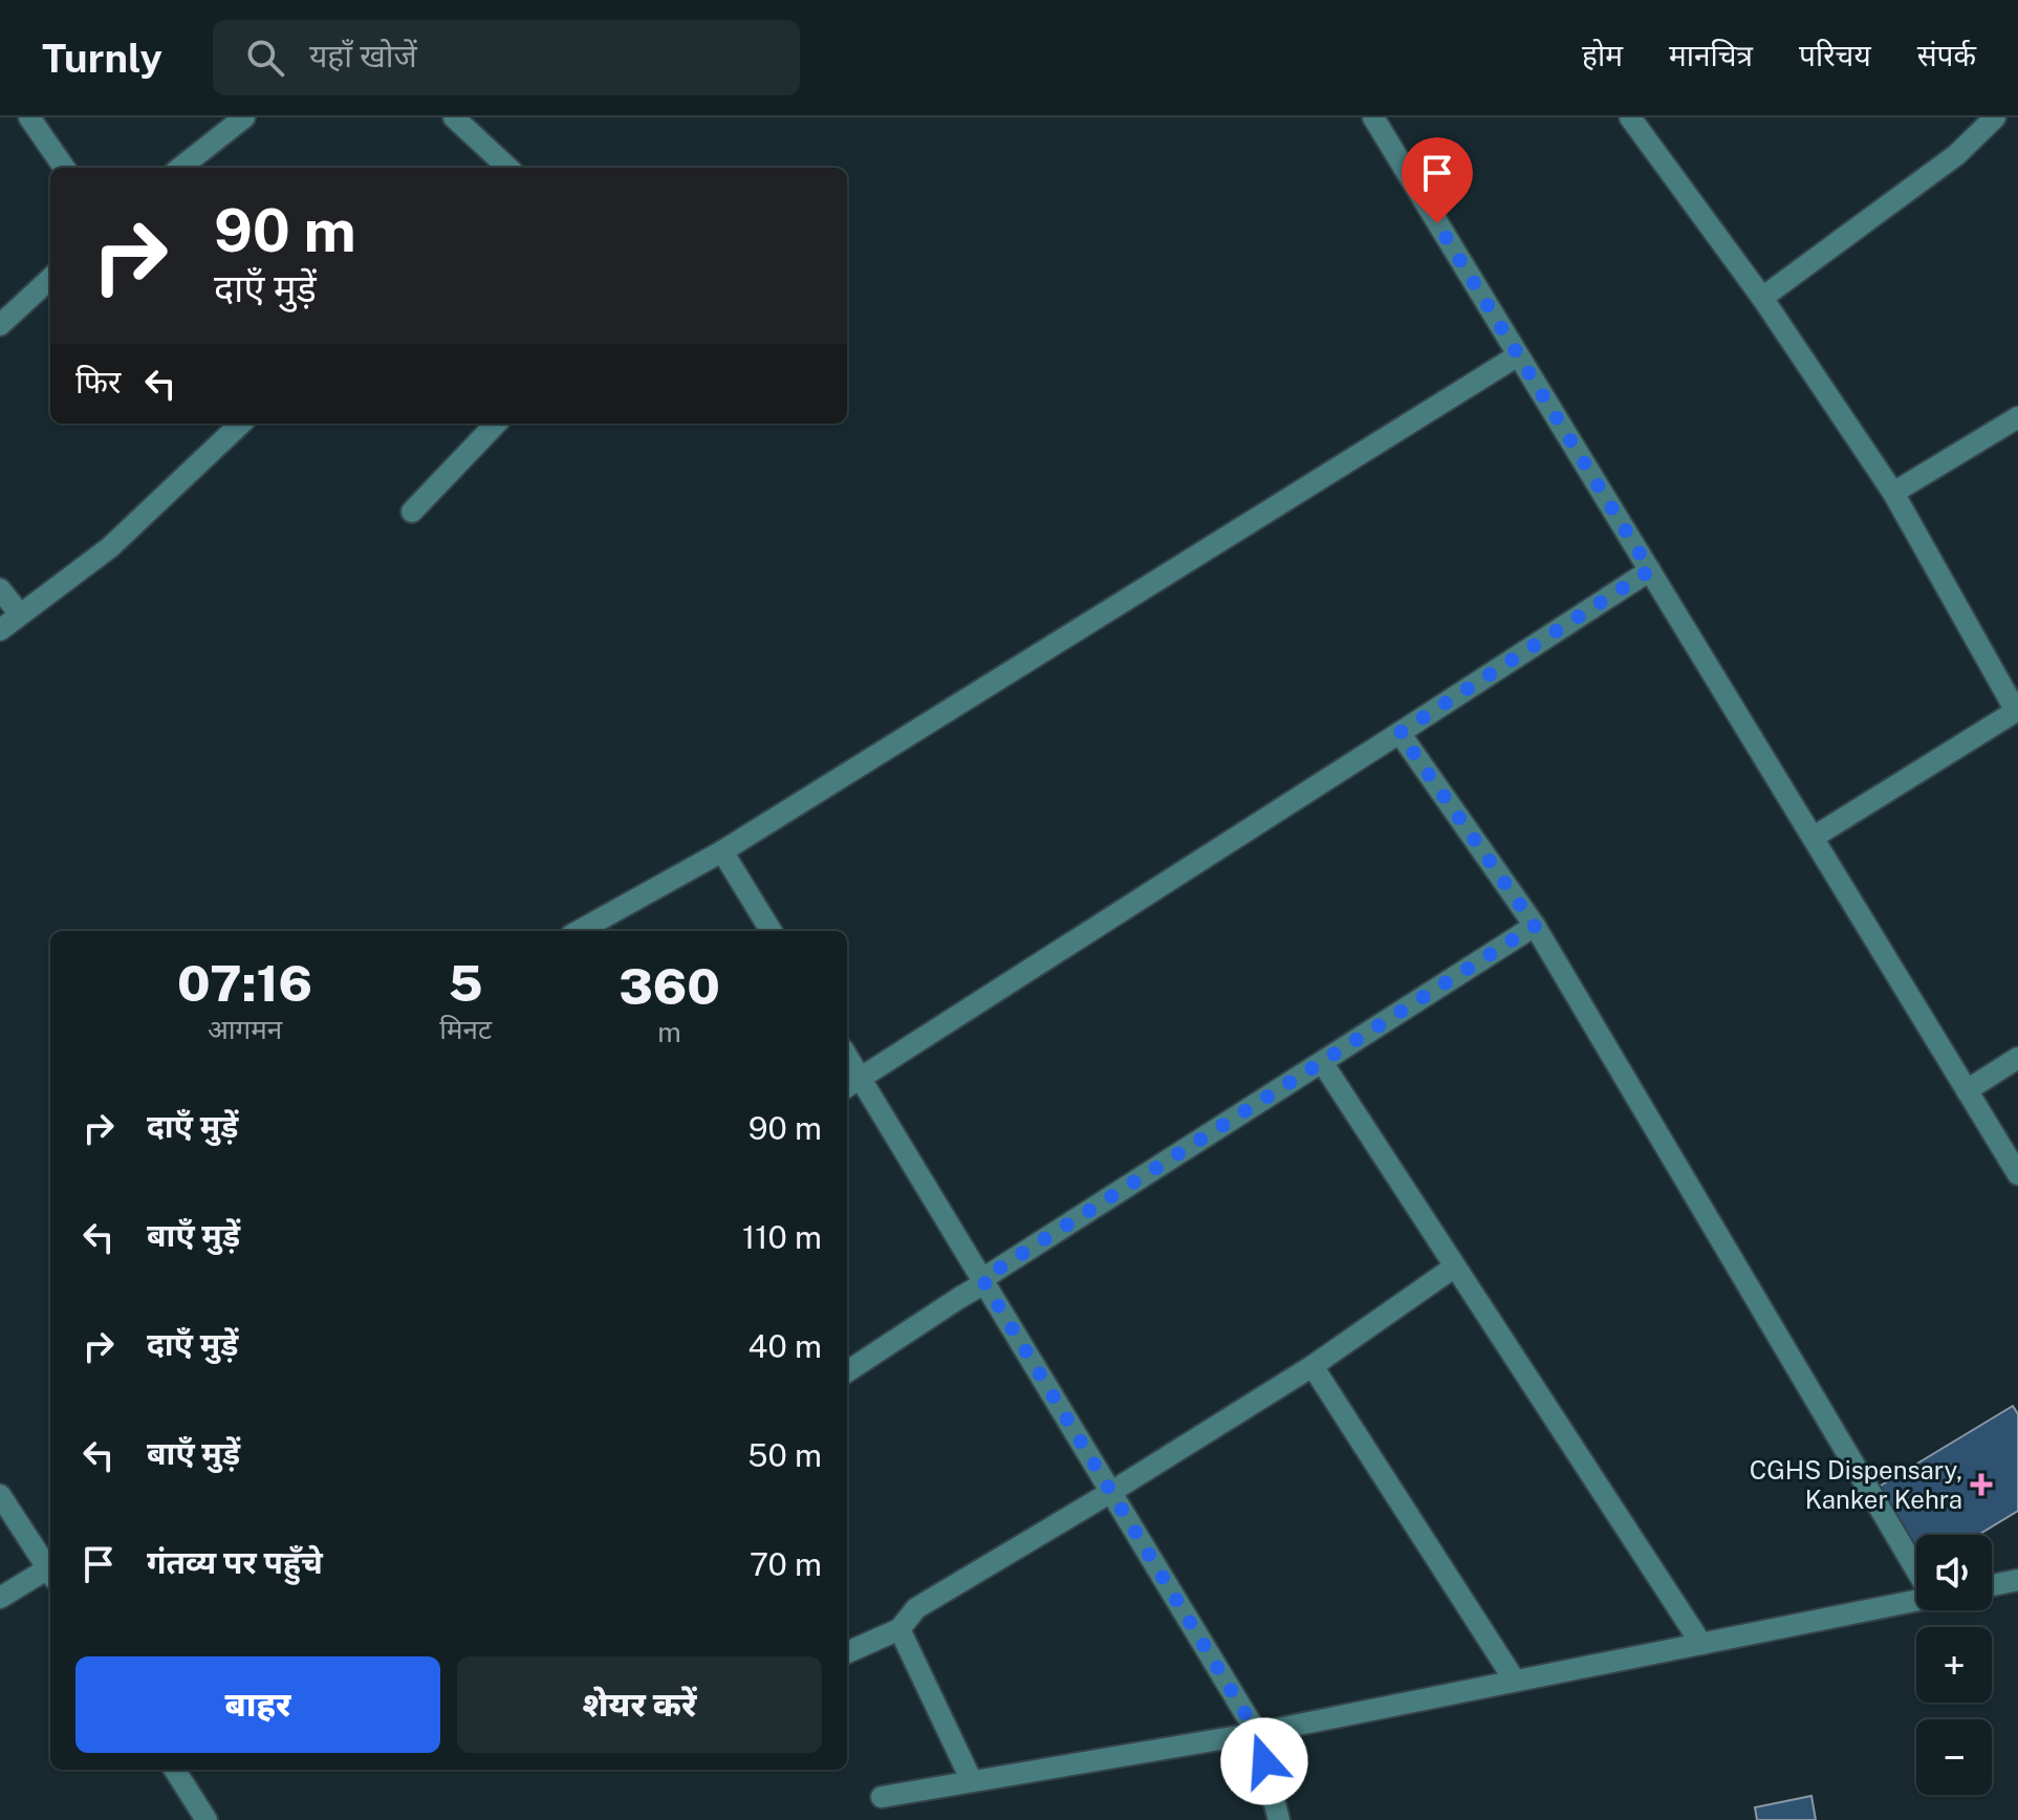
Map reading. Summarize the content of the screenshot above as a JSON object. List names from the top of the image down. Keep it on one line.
{"places":{"health":["CGHS Dispensary, Kanker Kehra"]},"page":{"header":"Turnly","search":"यहाँ खोजें","nav":["होम","मानचित्र","परिचय","संपर्क"],"turn":["90 m","दाएँ मुड़ें"],"then":"फिर","eta":["07:16","आगमन","5","मिनट","360","m"],"list":[{"name":"दाएँ मुड़ें","value":"90 m"},{"name":"बाएँ मुड़ें","value":"110 m"},{"name":"दाएँ मुड़ें","value":"40 m"},{"name":"बाएँ मुड़ें","value":"50 m"},{"name":"गंतव्य पर पहुँचे","value":"70 m"}],"map_buttons":["+","−"],"buttons":["बाहर","शेयर करें"]}}
